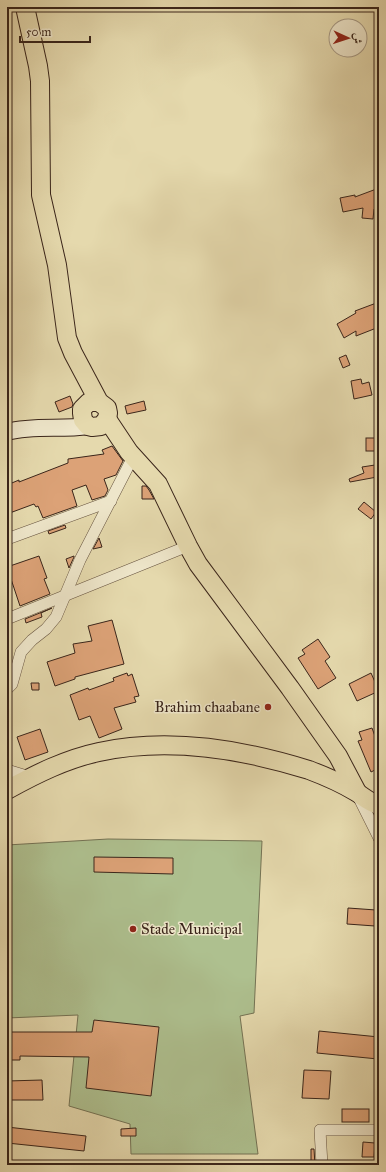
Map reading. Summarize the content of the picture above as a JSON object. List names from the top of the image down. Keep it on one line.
{"places":["Brahim chaabane","Stade Municipal"],"scale_bar":"50 m","north":"right"}
